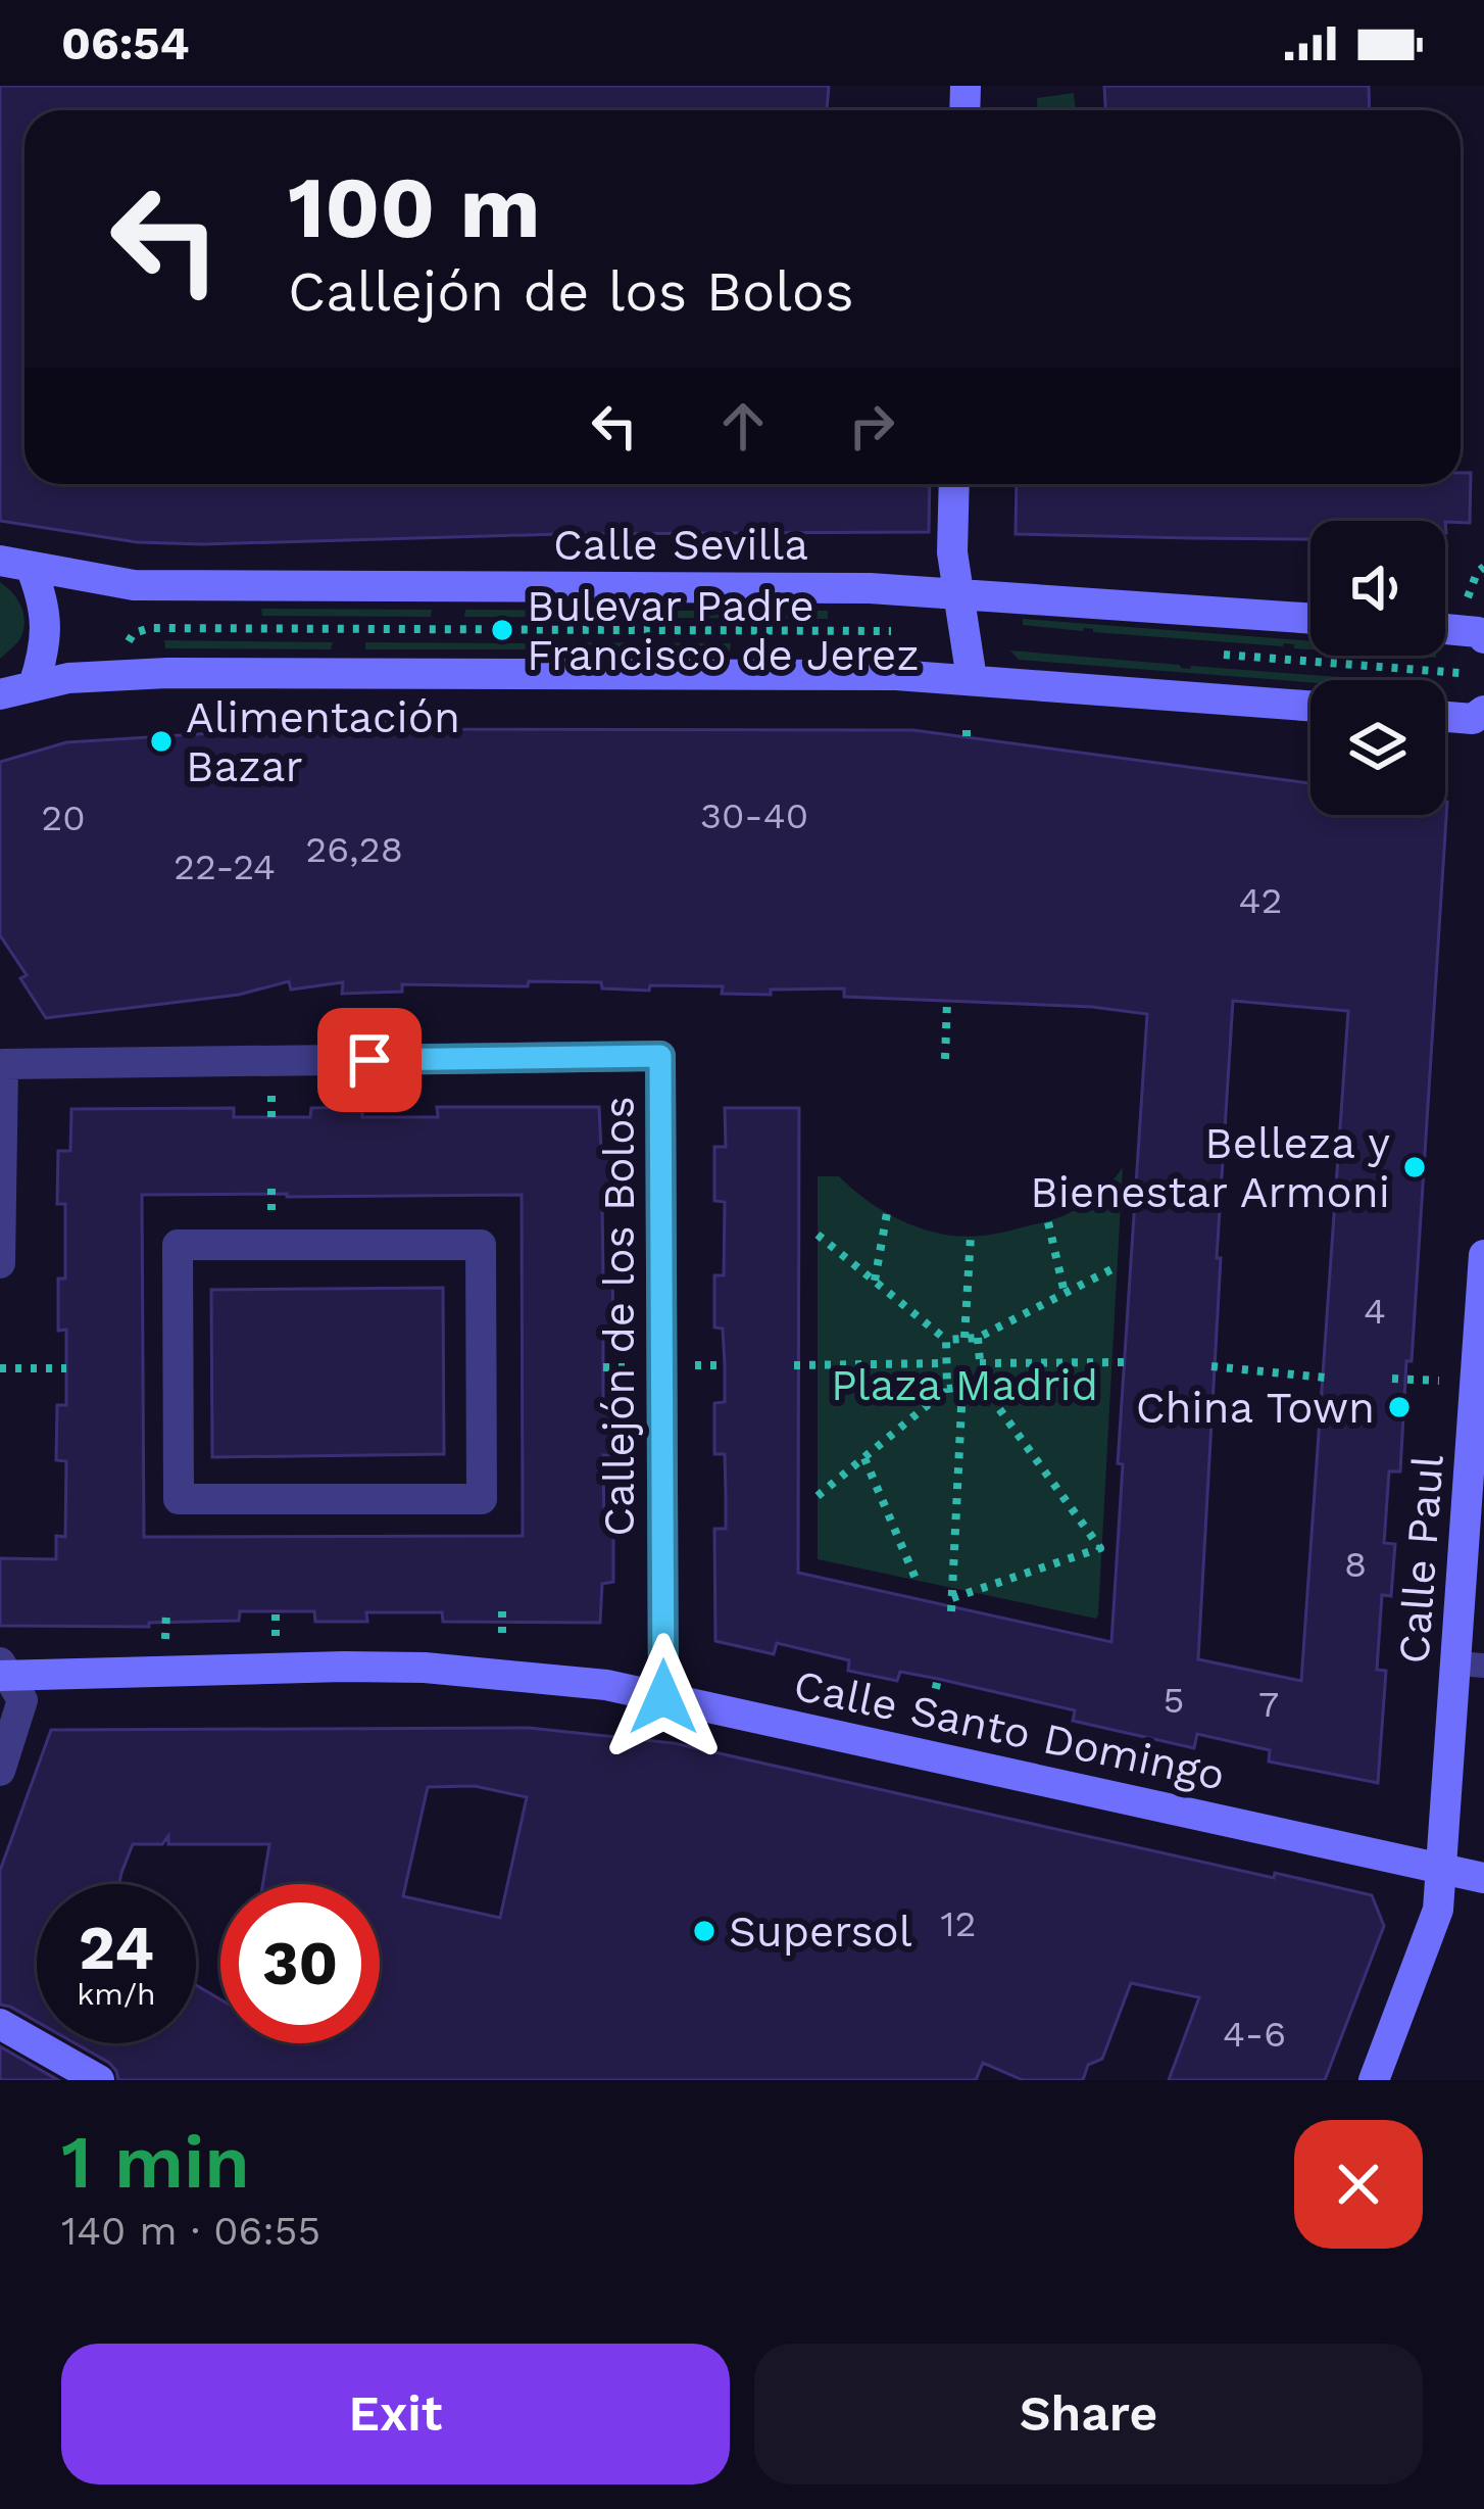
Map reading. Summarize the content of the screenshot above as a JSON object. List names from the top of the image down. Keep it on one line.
{"streets":{"street":["Calle Sevilla","Callejón de los Bolos","Calle Paul","Calle Santo Domingo"]},"crossings":[["Callejón de los Bolos","Calle Santo Domingo"],["Calle Paul","Calle Santo Domingo"]],"parks":["Plaza Madrid"],"places":["Bulevar Padre Francisco de Jerez","Alimentación Bazar","Belleza y Bienestar Armoni","China Town","Supersol"],"house_numbers":["30-40","20","26,28","22-24","42","4","8","5","7","12","4-6"],"page":{"status":"06:54","turn":["100 m","Callejón de los Bolos"],"speed":"24 km/h","limit":"30","heading":["1 min","140 m · 06:55"],"buttons":["Exit","Share"]}}
